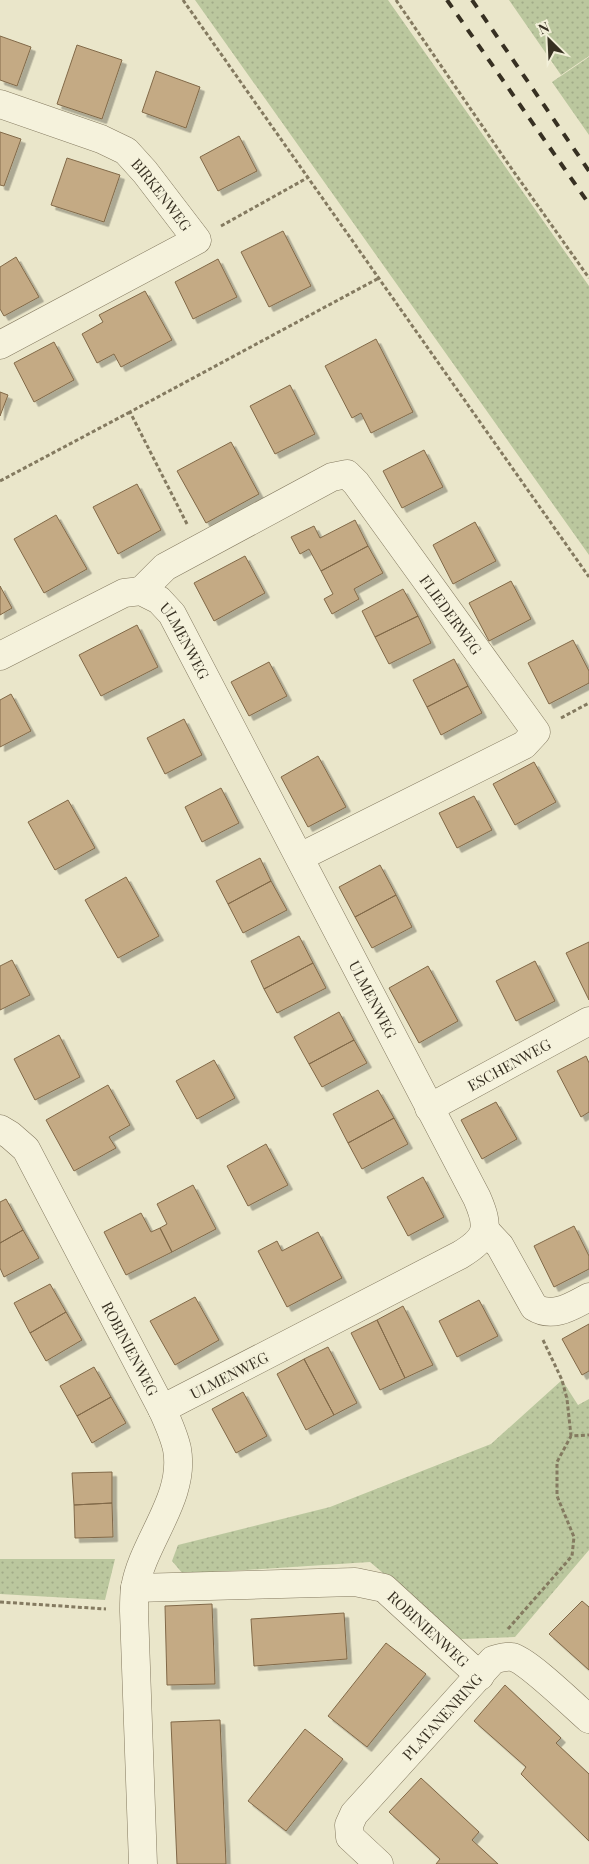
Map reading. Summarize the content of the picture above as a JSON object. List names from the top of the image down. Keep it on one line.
{"streets":{"street":["BIRKENWEG","FLIEDERWEG","ULMENWEG","ESCHENWEG","ROBINIENWEG","PLATANENRING"]},"crossings":[["FLIEDERWEG","ULMENWEG"],["ULMENWEG","ESCHENWEG"],["ULMENWEG","ROBINIENWEG"],["ROBINIENWEG","PLATANENRING"]],"north":"top left"}
